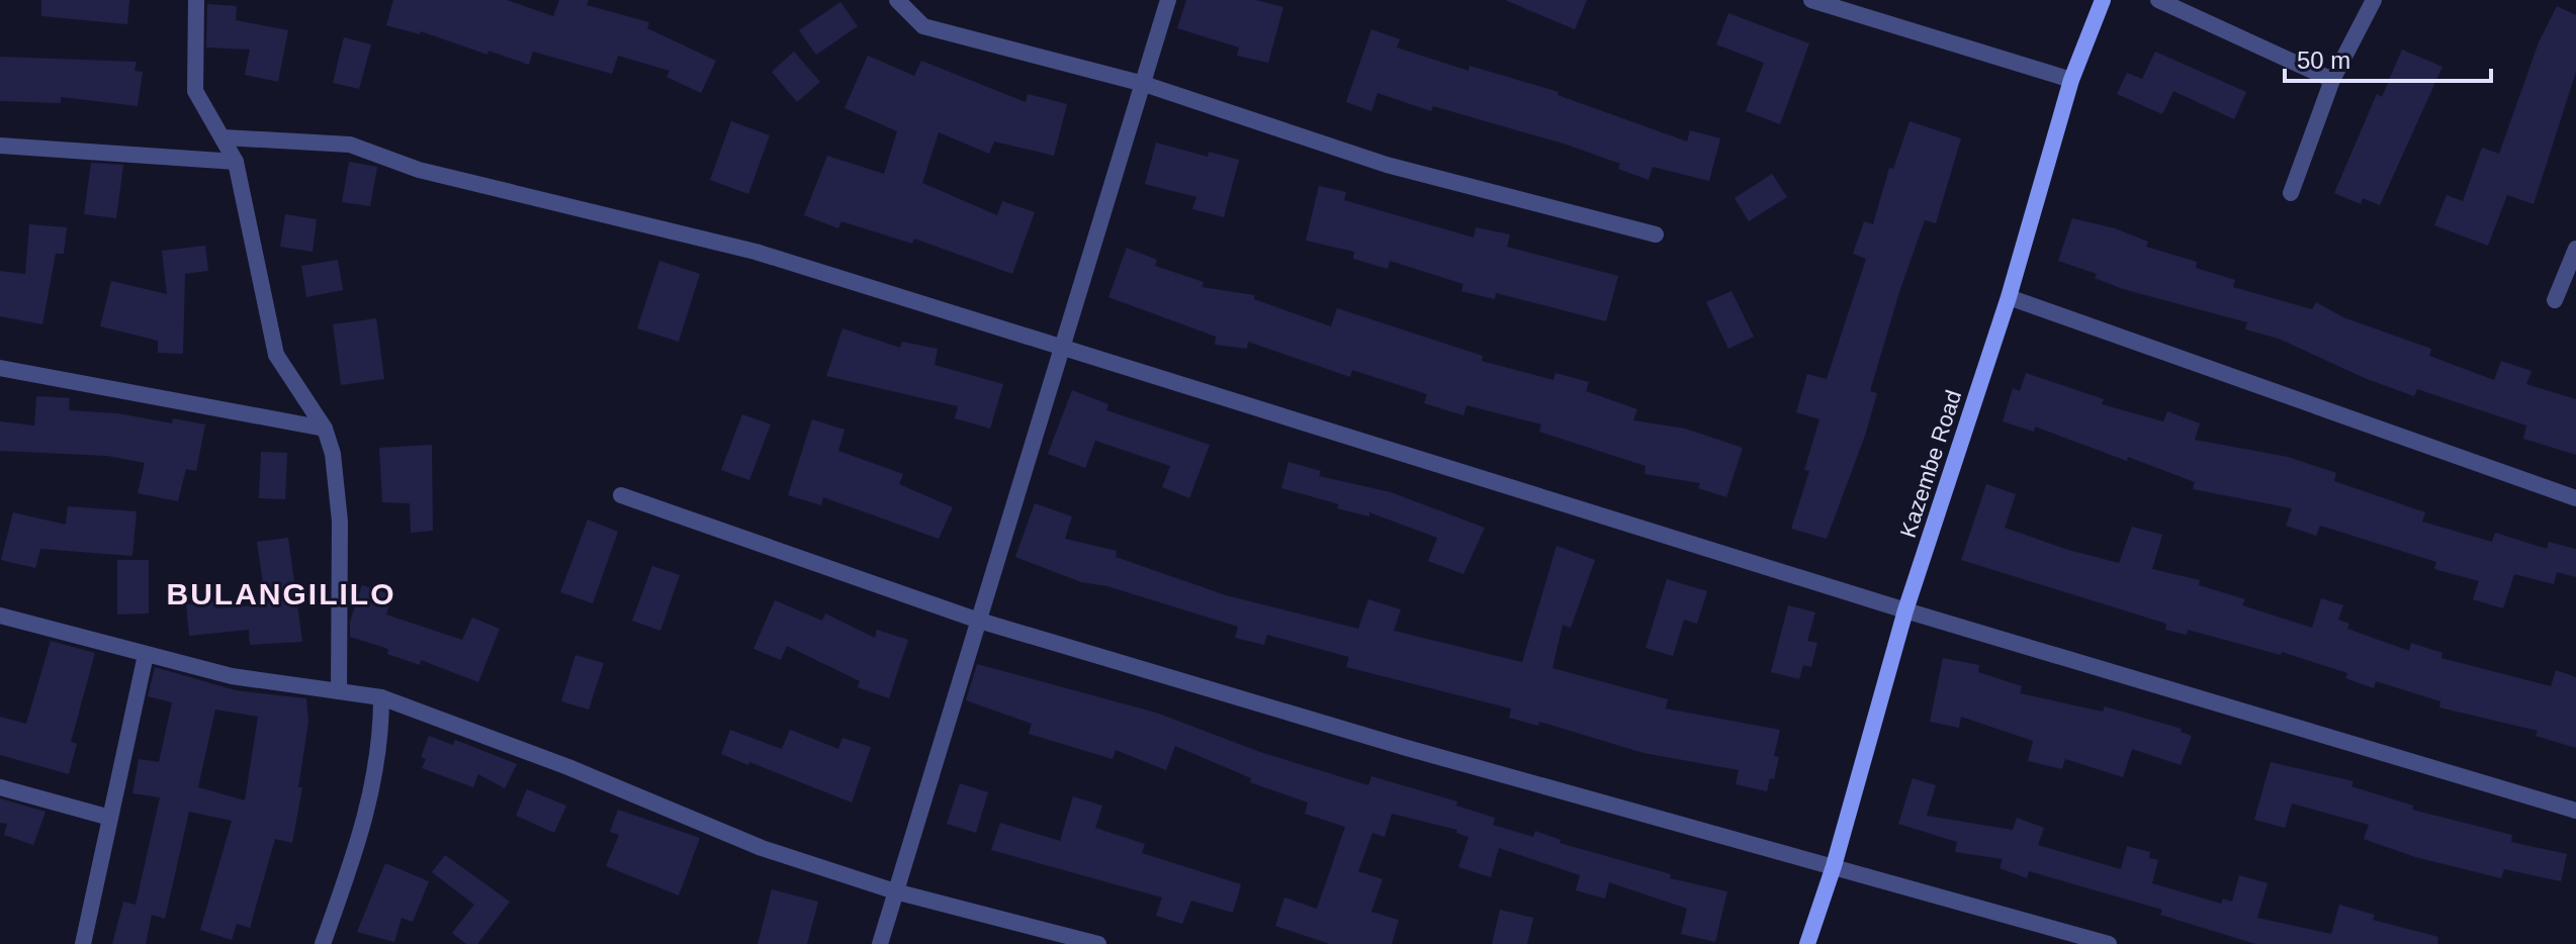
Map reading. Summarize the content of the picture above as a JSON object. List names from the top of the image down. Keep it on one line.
{"streets":{"main road":["Kazembe Road"]},"districts":["BULANGILILO"],"scale_bar":"50 m"}
